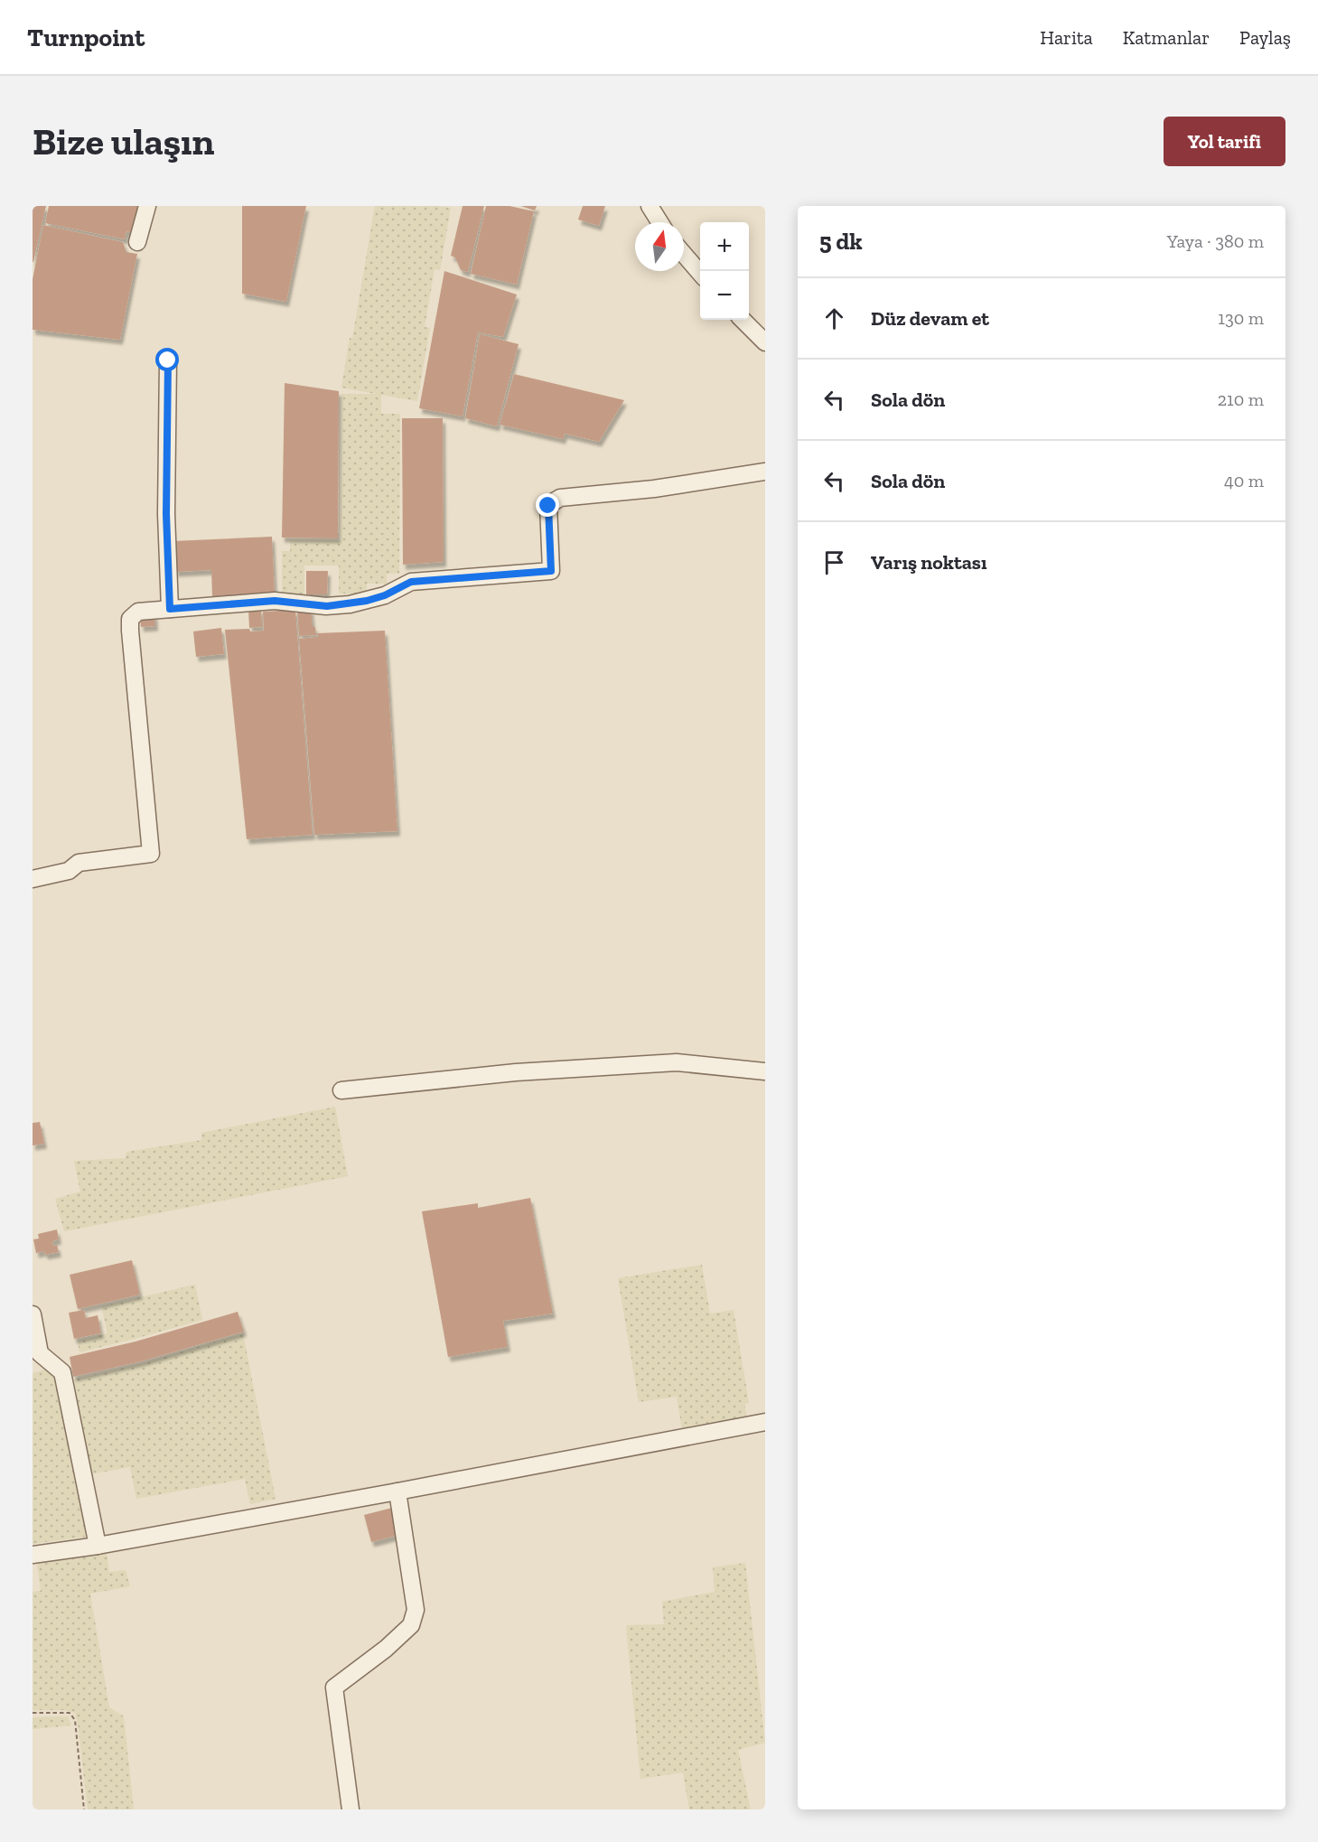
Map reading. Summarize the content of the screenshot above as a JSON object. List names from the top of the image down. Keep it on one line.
{"north":"top","page":{"header":"Turnpoint","nav":["Harita","Katmanlar","Paylaş"],"buttons":"Yol tarifi","title":"Bize ulaşın","heading":["5 dk","Yaya · 380 m"],"map_buttons":["+","−"],"list":[["Düz devam et","130 m"],["Sola dön","210 m"],["Sola dön","40 m"],"Varış noktası"]}}
